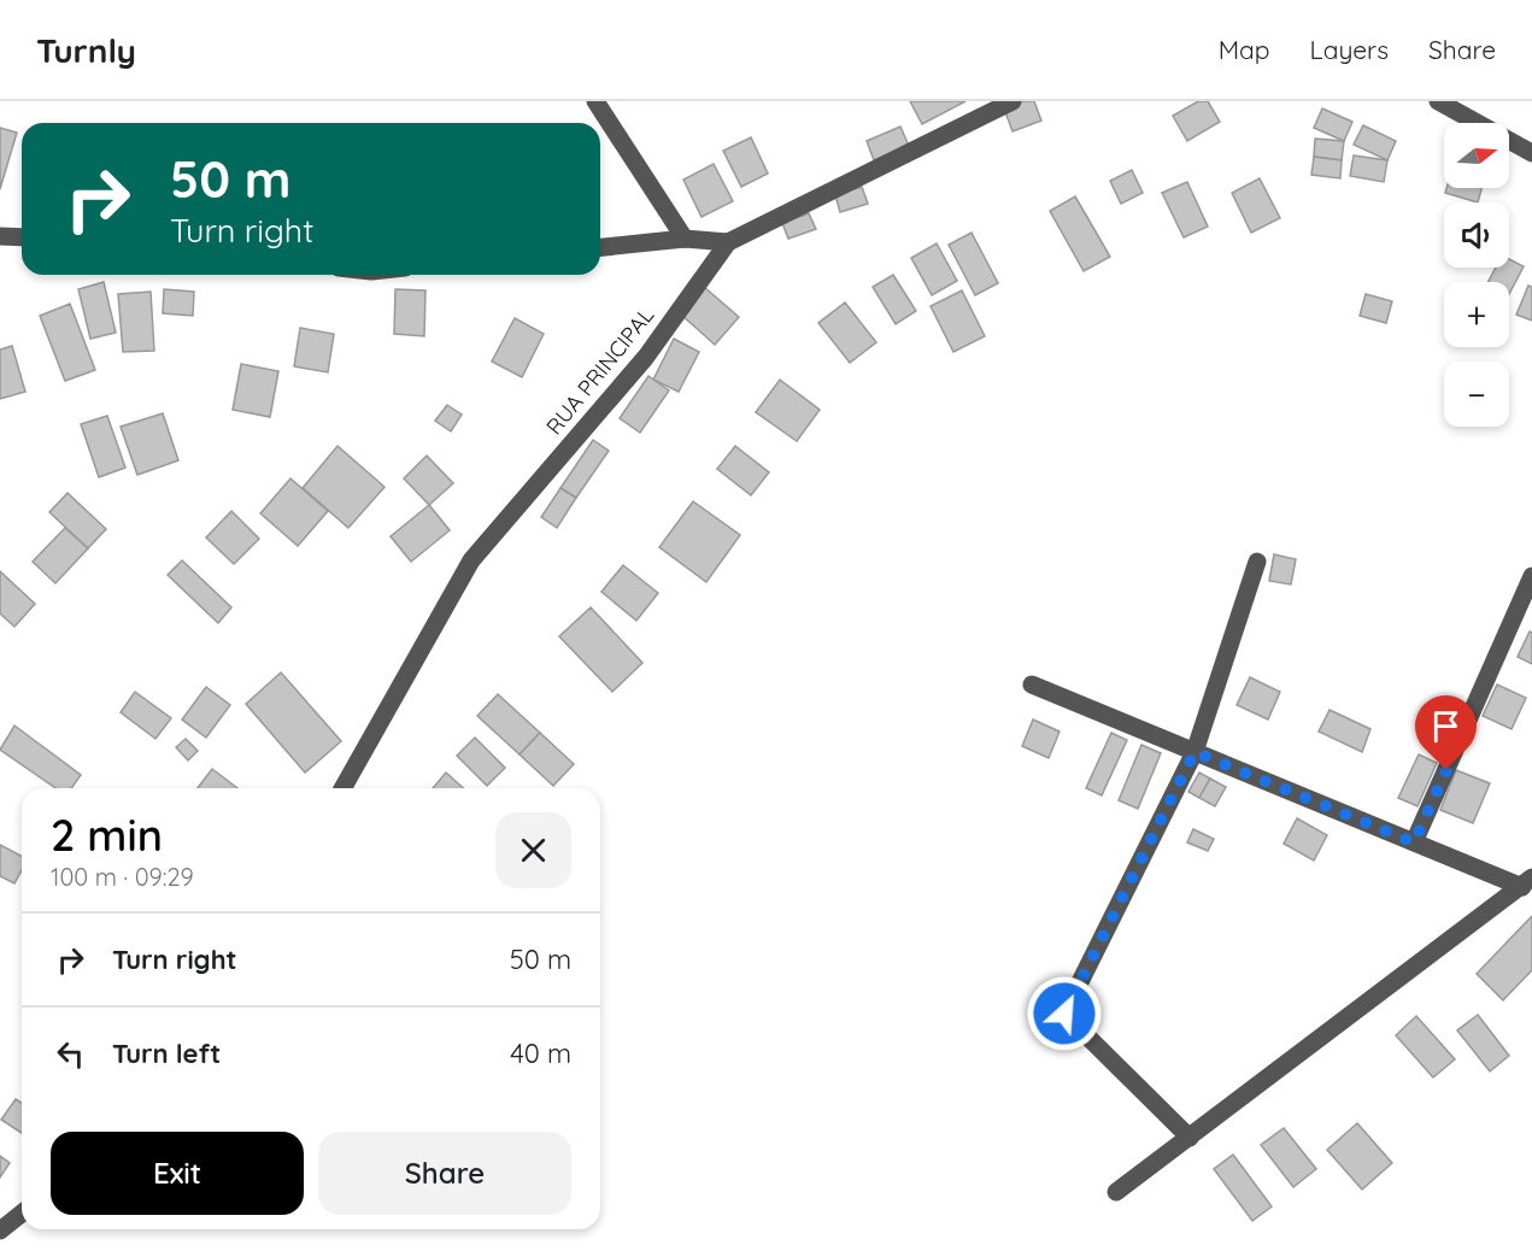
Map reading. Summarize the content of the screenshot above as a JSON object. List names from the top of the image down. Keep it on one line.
{"streets":{"street":["RUA PRINCIPAL"]},"north":"right","page":{"header":"Turnly","nav":["Map","Layers","Share"],"map_buttons":["+","−"],"turn":["50 m","Turn right"],"heading":["2 min","100 m · 09:29"],"list":[{"name":"Turn right","value":"50 m"},{"name":"Turn left","value":"40 m"}],"buttons":["Exit","Share"]}}
